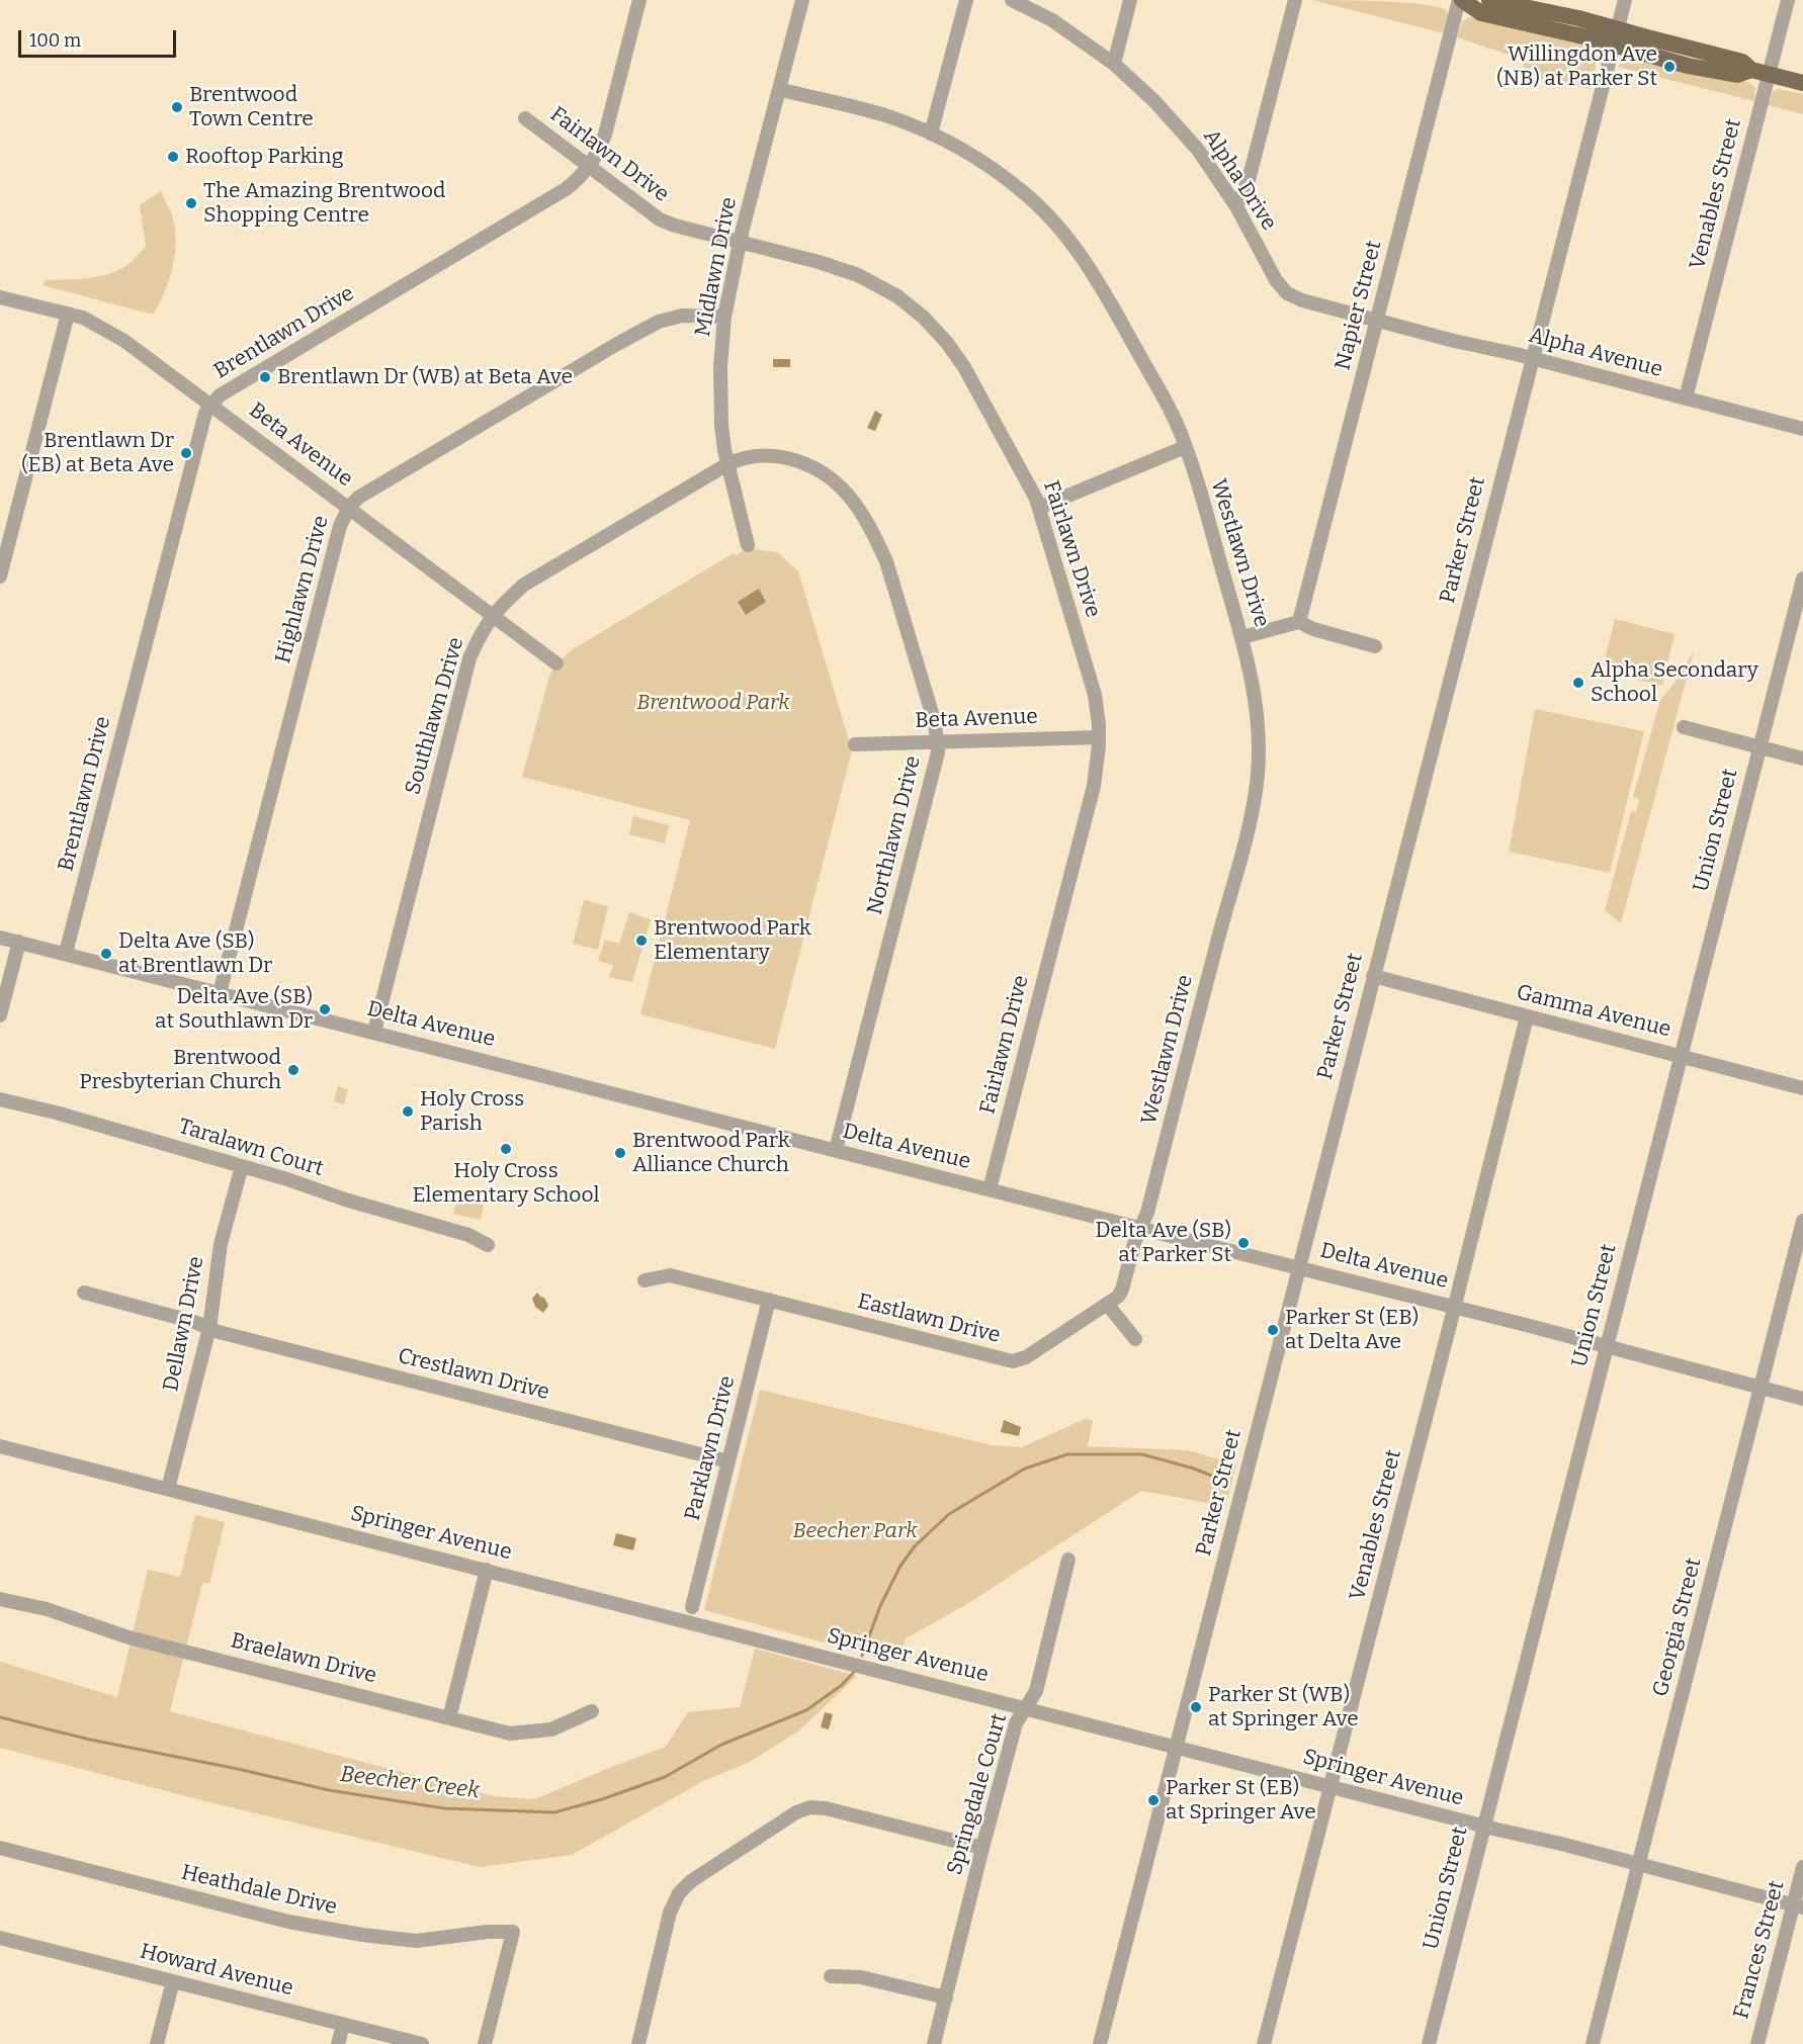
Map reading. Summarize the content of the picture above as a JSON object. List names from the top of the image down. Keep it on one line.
{"streets":{"street":["Fairlawn Drive","Alpha Drive","Venables Street","Midlawn Drive","Napier Street","Brentlawn Drive","Alpha Avenue","Beta Avenue","Parker Street","Westlawn Drive","Highlawn Drive","Southlawn Drive","Union Street","Northlawn Drive","Gamma Avenue","Delta Avenue","Taralawn Court","Eastlawn Drive","Dellawn Drive","Crestlawn Drive","Parklawn Drive","Springer Avenue","Georgia Street","Braelawn Drive","Springdale Court","Heathdale Drive","Frances Street","Howard Avenue"]},"crossings":[["Fairlawn Drive","Midlawn Drive"],["Fairlawn Drive","Brentlawn Drive"],["Fairlawn Drive","Beta Avenue"],["Fairlawn Drive","Delta Avenue"],["Alpha Drive","Napier Street"],["Alpha Drive","Alpha Avenue"],["Venables Street","Alpha Avenue"],["Venables Street","Gamma Avenue"],["Venables Street","Delta Avenue"],["Venables Street","Springer Avenue"],["Midlawn Drive","Westlawn Drive"],["Midlawn Drive","Highlawn Drive"],["Midlawn Drive","Southlawn Drive"],["Midlawn Drive","Northlawn Drive"],["Napier Street","Alpha Avenue"],["Brentlawn Drive","Beta Avenue"],["Brentlawn Drive","Delta Avenue"],["Alpha Avenue","Parker Street"],["Beta Avenue","Highlawn Drive"],["Beta Avenue","Southlawn Drive"],["Beta Avenue","Northlawn Drive"],["Parker Street","Gamma Avenue"],["Parker Street","Delta Avenue"],["Parker Street","Springer Avenue"],["Westlawn Drive","Delta Avenue"],["Westlawn Drive","Eastlawn Drive"],["Highlawn Drive","Delta Avenue"],["Southlawn Drive","Northlawn Drive"],["Southlawn Drive","Delta Avenue"],["Union Street","Gamma Avenue"],["Union Street","Delta Avenue"],["Union Street","Springer Avenue"],["Northlawn Drive","Delta Avenue"],["Delta Avenue","Eastlawn Drive"],["Delta Avenue","Georgia Street"],["Taralawn Court","Dellawn Drive"],["Eastlawn Drive","Parklawn Drive"],["Dellawn Drive","Crestlawn Drive"],["Dellawn Drive","Springer Avenue"],["Crestlawn Drive","Parklawn Drive"],["Springer Avenue","Georgia Street"],["Springer Avenue","Springdale Court"],["Springer Avenue","Frances Street"]],"water":["Beecher Creek"],"parks":["Brentwood Park","Beecher Park"],"places":["Willingdon Ave (NB) at Parker St","Brentwood Town Centre","Rooftop Parking","The Amazing Brentwood Shopping Centre","Brentlawn Dr (WB) at Beta Ave","Brentlawn Dr (EB) at Beta Ave","Alpha Secondary School","Brentwood Park Elementary","Delta Ave (SB) at Brentlawn Dr","Delta Ave (SB) at Southlawn Dr","Brentwood Presbyterian Church","Holy Cross Parish","Holy Cross Elementary School","Brentwood Park Alliance Church","Delta Ave (SB) at Parker St","Parker St (EB) at Delta Ave","Parker St (WB) at Springer Ave","Parker St (EB) at Springer Ave"],"scale_bar":"100 m"}
